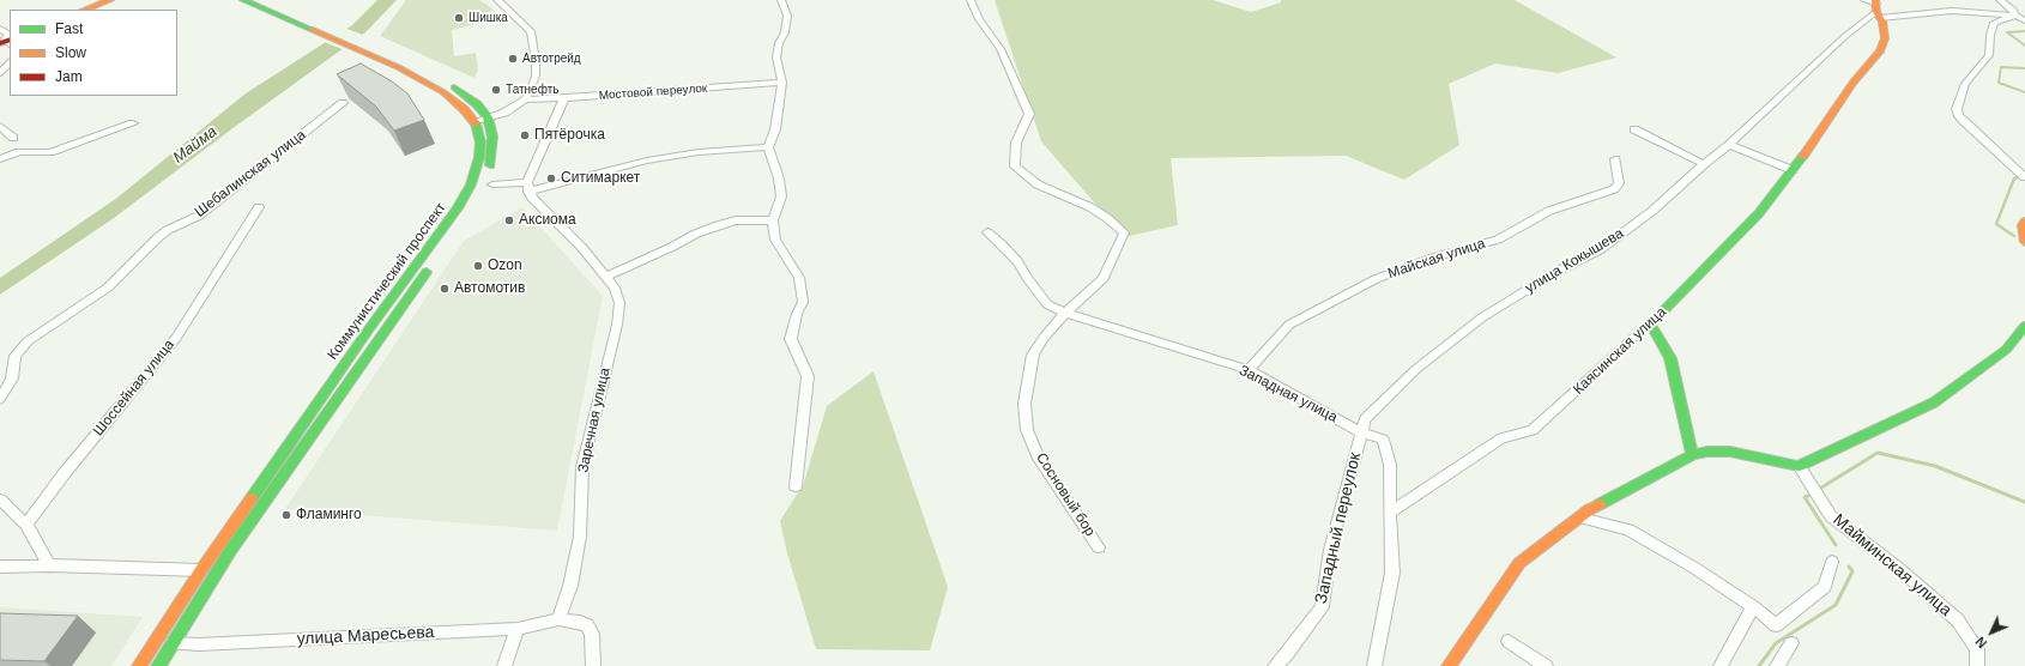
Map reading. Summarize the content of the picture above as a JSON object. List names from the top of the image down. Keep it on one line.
{"streets":{"main road":["Коммунистический проспект","Каясинская улица"],"street":["Мостовой переулок","Шебалинская улица","Майская улица","улица Кокышева","Шоссейная улица","Западная улица","Заречная улица","Сосновый бор","Западный переулок","Майминская улица","улица Маресьева"]},"crossings":[["Майская улица","Западная улица"],["улица Кокышева","Каясинская улица"],["улица Кокышева","Западная улица"],["улица Кокышева","Западный переулок"],["Коммунистический проспект","улица Маресьева"],["Каясинская улица","Западная улица"],["Западная улица","Сосновый бор"],["Западная улица","Западный переулок"],["Заречная улица","улица Маресьева"]],"water":["Майма"],"places":["Шишка","Автотрейд","Татнефть","Пятёрочка","Ситимаркет","Аксиома","Ozon","Автомотив","Фламинго"],"legend":["Fast","Slow","Jam"],"north":"bottom left"}
